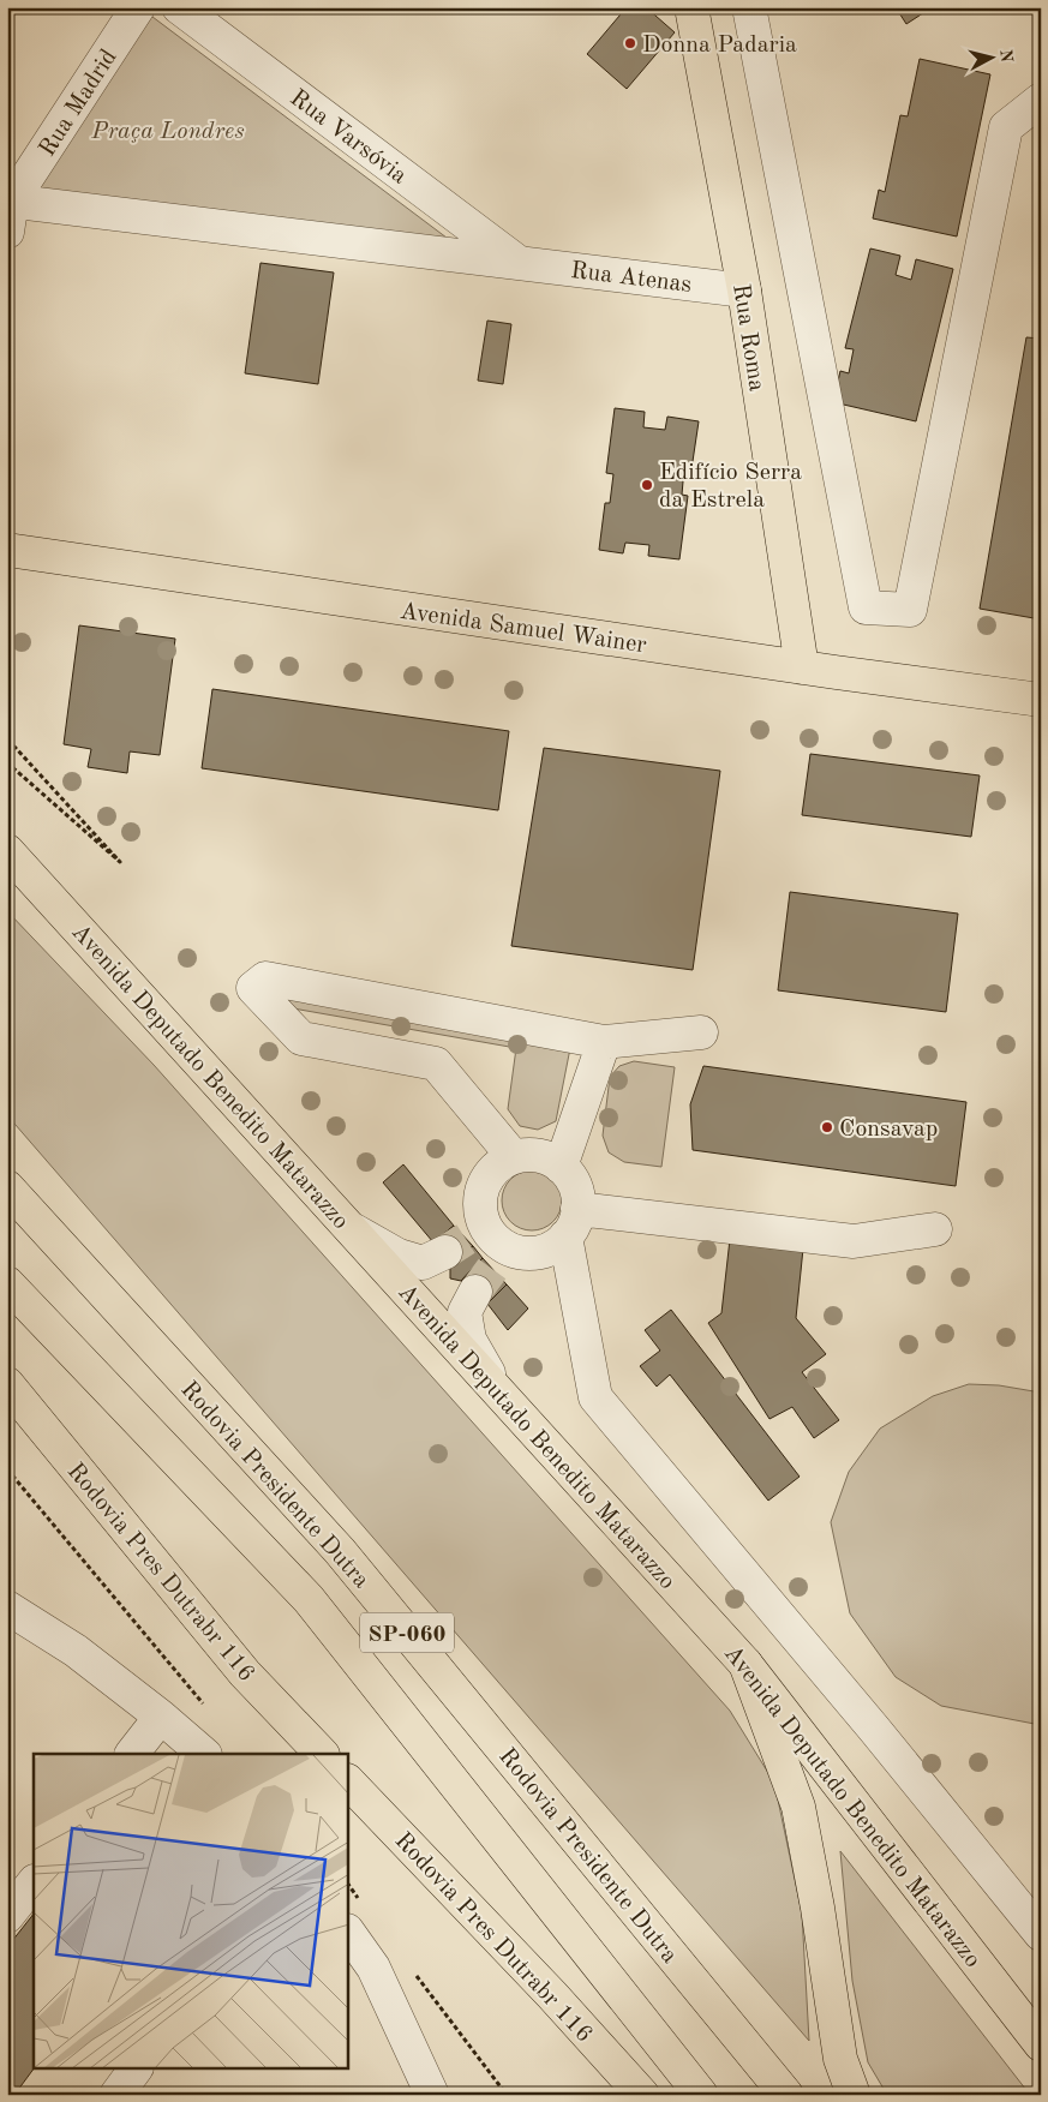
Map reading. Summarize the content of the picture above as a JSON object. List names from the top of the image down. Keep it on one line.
{"streets":{"main road":["Rua Roma","Avenida Samuel Wainer","Avenida Deputado Benedito Matarazzo","Rodovia Presidente Dutra","Rodovia Pres Dutrabr 116","SP-060"],"street":["Rua Madrid","Rua Varsóvia","Rua Atenas"]},"crossings":[["Rua Varsóvia","Rua Atenas"],["Rua Atenas","Rua Roma"],["Rua Roma","Avenida Samuel Wainer"]],"parks":["Praça Londres"],"places":["Donna Padaria","Edifício Serra da Estrela","Consavap"],"north":"right"}
